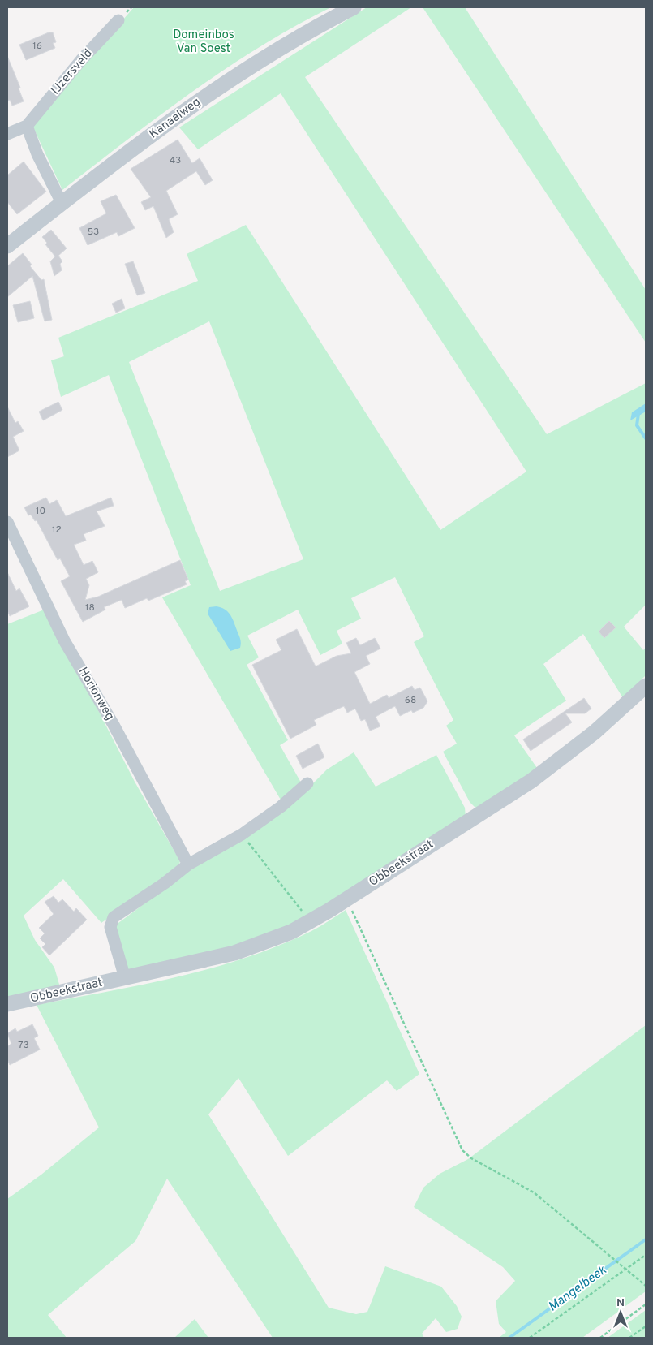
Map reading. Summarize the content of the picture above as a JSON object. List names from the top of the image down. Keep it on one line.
{"streets":{"street":["IJzersveld","Kanaalweg","Horionweg","Obbeekstraat"]},"water":["Mangelbeek"],"parks":["Domeinbos Van Soest"],"house_numbers":["16","43","53","10","12","18","68","73"],"north":"top"}
